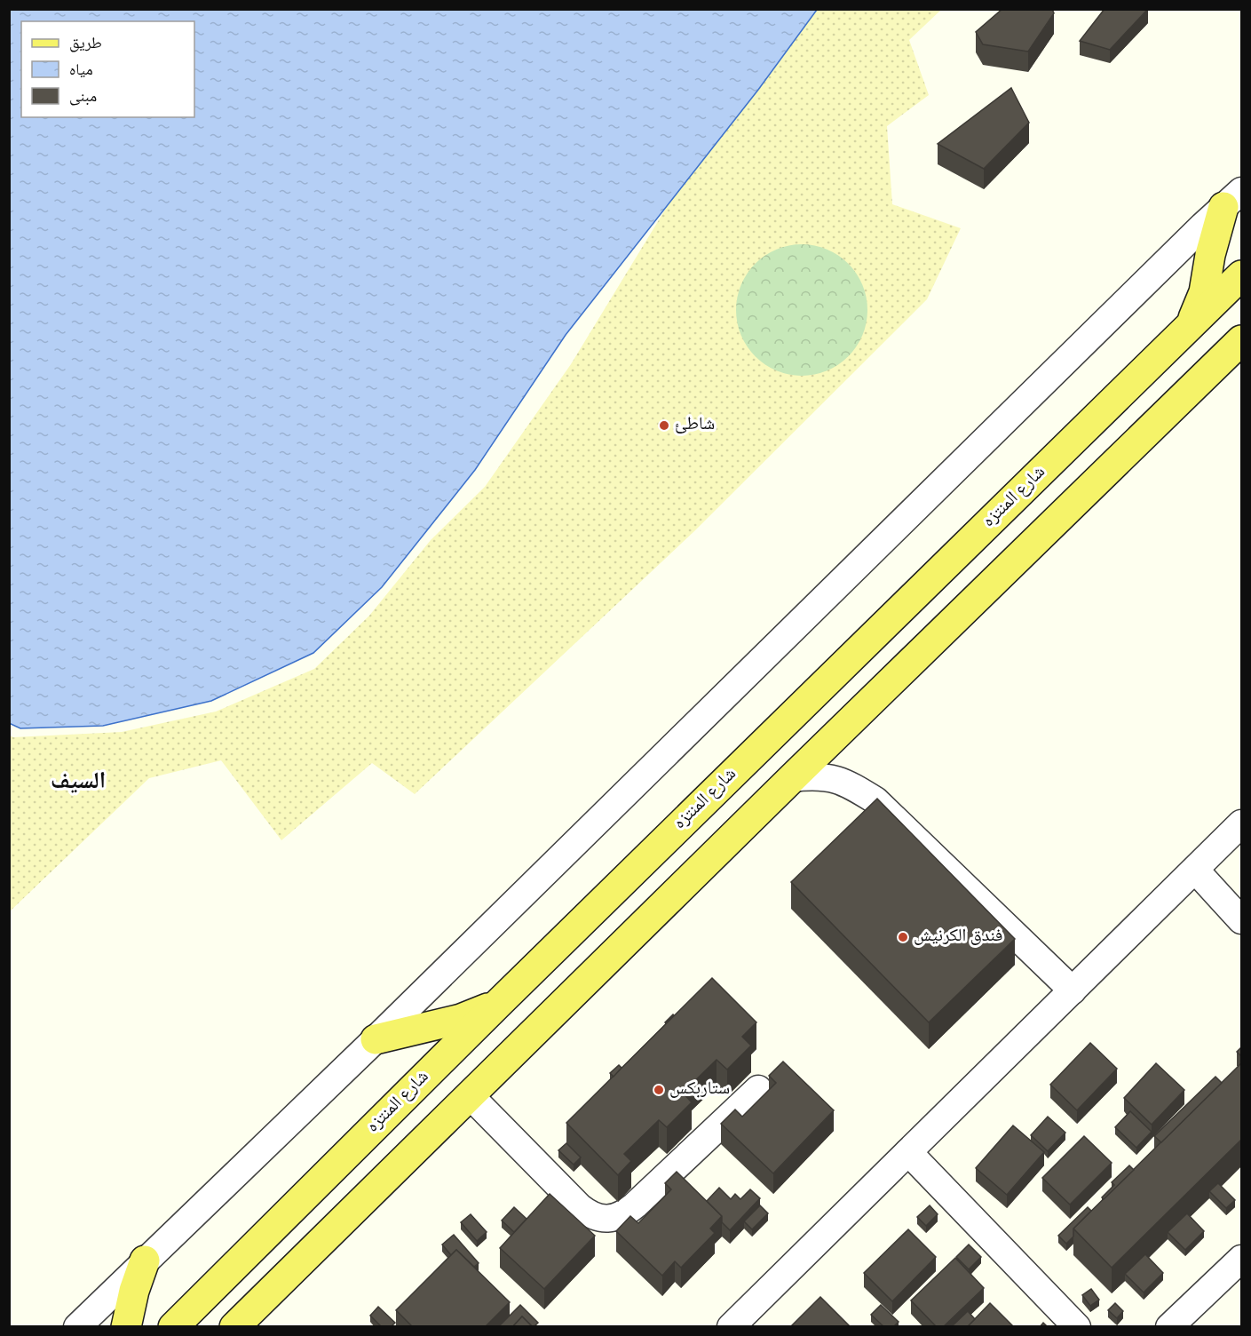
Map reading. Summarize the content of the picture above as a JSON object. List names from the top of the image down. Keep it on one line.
{"streets":{"main road":["شارع المنتزه"]},"districts":["السيف"],"places":["شاطئ","فندق الكرنيش","ستاربكس"],"legend":["طريق","مياه","مبنى"]}
